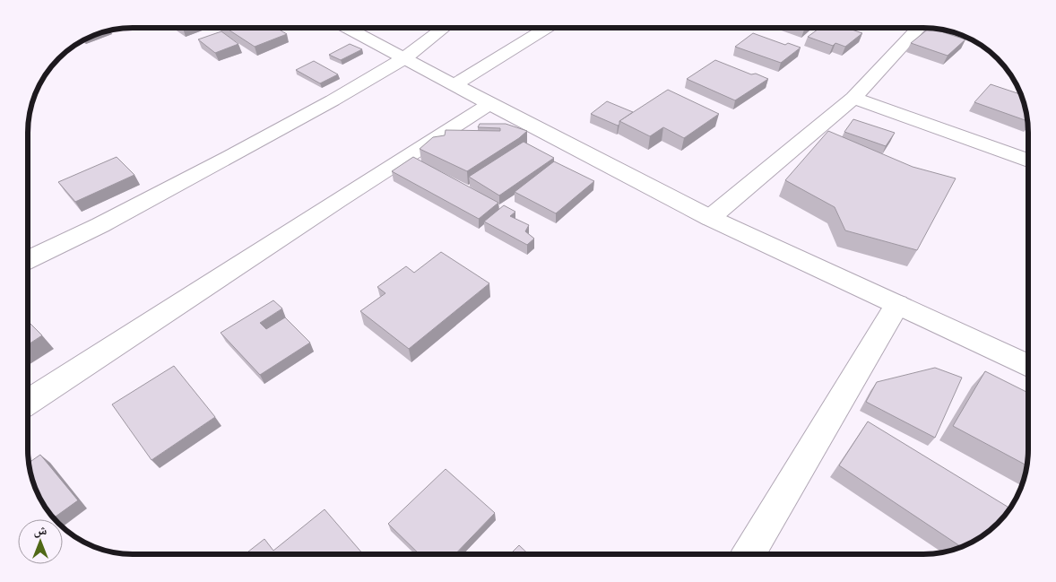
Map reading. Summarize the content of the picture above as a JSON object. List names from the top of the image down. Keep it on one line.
{"north":"top"}
